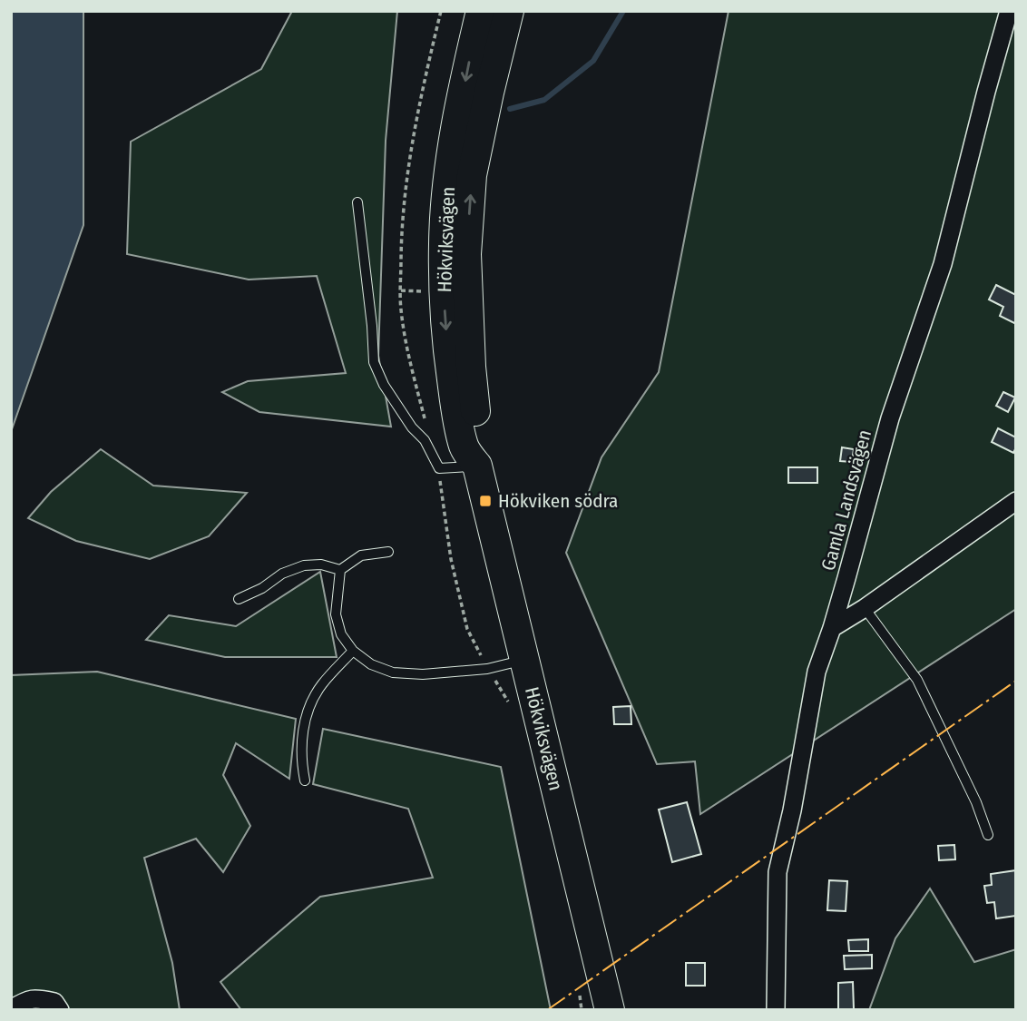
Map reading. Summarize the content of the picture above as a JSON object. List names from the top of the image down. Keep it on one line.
{"streets":{"main road":["Hökviksvägen"],"street":["Gamla Landsvägen"]},"places":{"transit":["Hökviken södra"]}}
